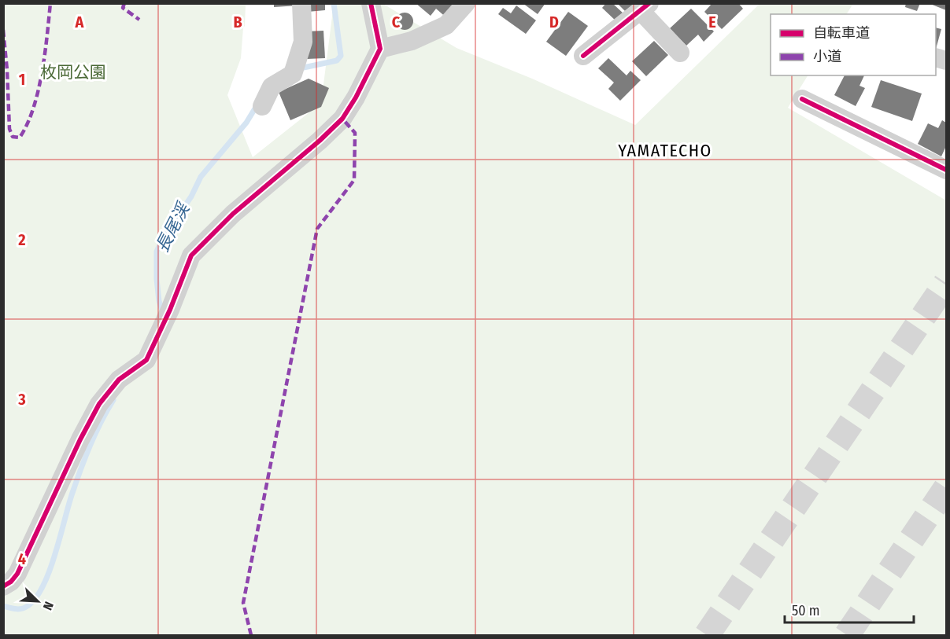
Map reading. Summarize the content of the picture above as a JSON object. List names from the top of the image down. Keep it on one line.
{"districts":["YAMATECHO"],"water":["長尾渓"],"parks":["枚岡公園"],"legend":["自転車道","小道"],"scale_bar":"50 m","north":"bottom right","grid":{"columns":["A","B","C","D","E"],"rows":["1","2","3","4"]}}
